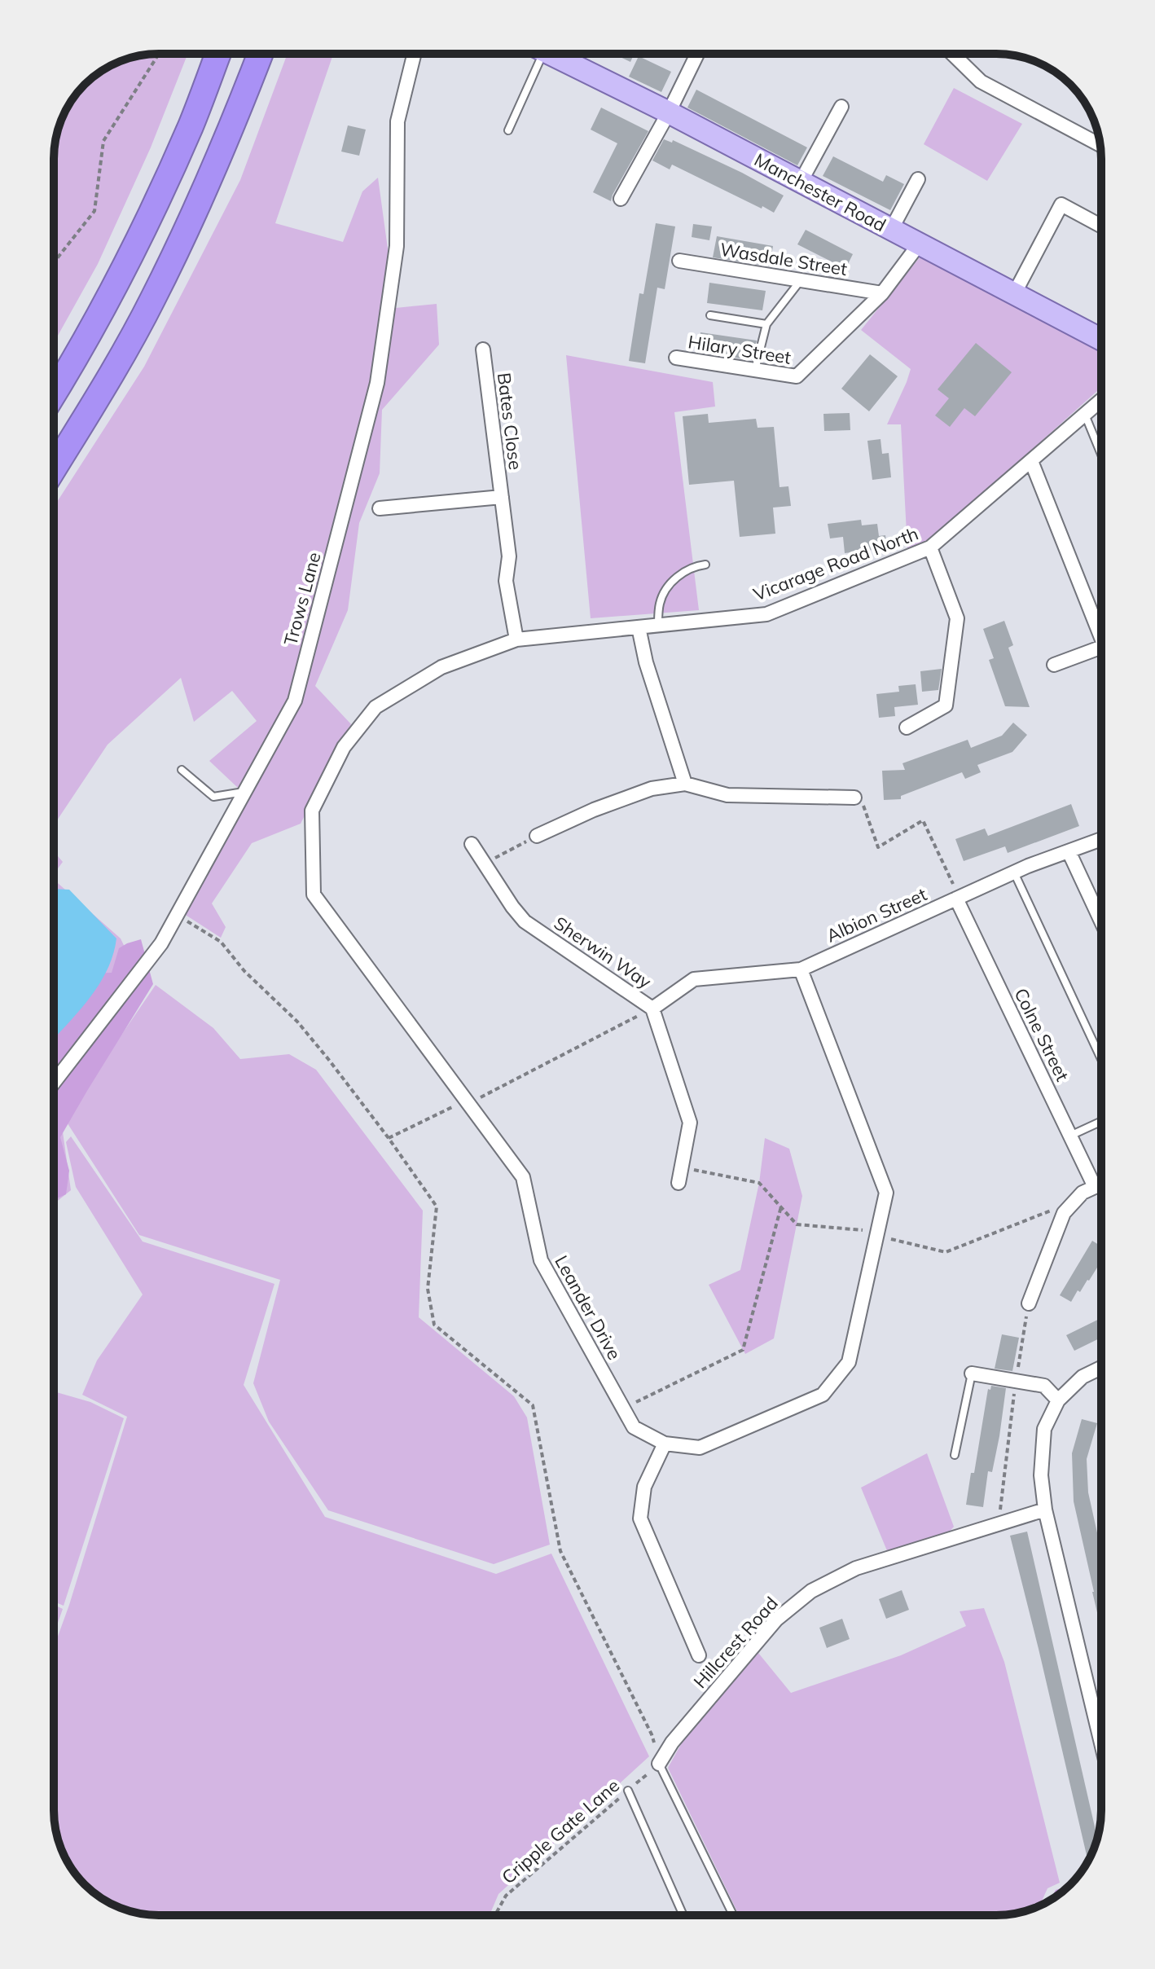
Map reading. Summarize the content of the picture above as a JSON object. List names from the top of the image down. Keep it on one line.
{"streets":{"main road":["Manchester Road"],"street":["Wasdale Street","Hilary Street","Bates Close","Vicarage Road North","Trows Lane","Albion Street","Sherwin Way","Colne Street","Leander Drive","Hillcrest Road"],"path":["Cripple Gate Lane"]},"crossings":[["Wasdale Street","Hilary Street"],["Bates Close","Vicarage Road North"],["Bates Close","Leander Drive"],["Vicarage Road North","Leander Drive"],["Albion Street","Sherwin Way"],["Albion Street","Colne Street"],["Albion Street","Leander Drive"],["Hillcrest Road","Cripple Gate Lane"]]}
